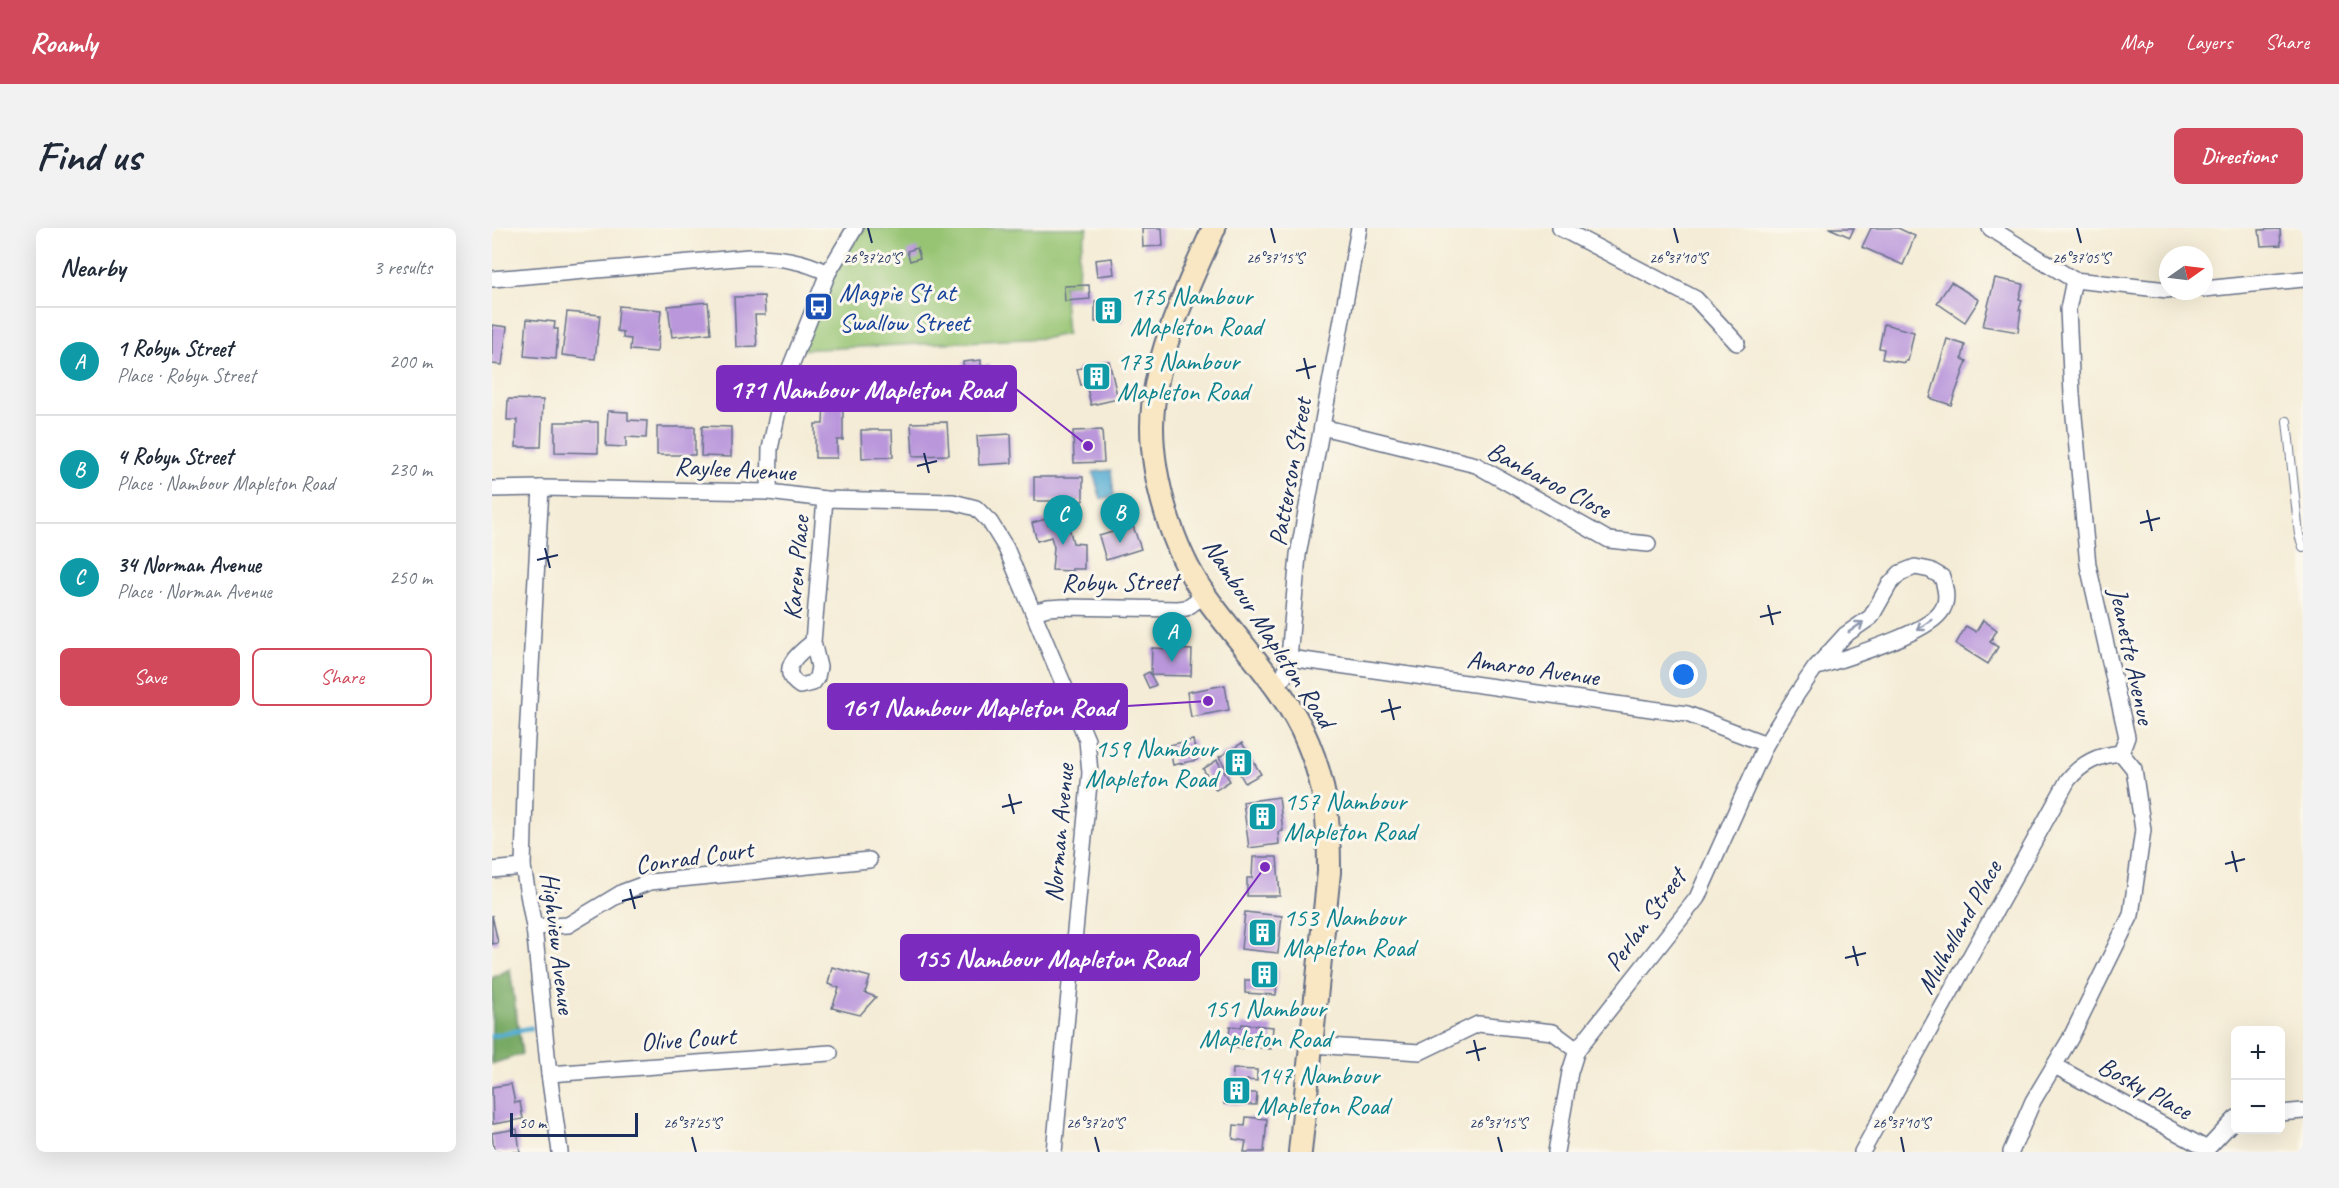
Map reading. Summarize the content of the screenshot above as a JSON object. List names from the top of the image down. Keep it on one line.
{"streets":{"main road":["Nambour Mapleton Road"],"street":["Raylee Avenue","Patterson Street","Banbaroo Close","Karen Place","Robyn Street","Jeanette Avenue","Amaroo Avenue","Norman Avenue","Conrad Court","Perlan Street","Mulholland Place","Highview Avenue","Olive Court","Bosky Place"]},"crossings":[["Raylee Avenue","Karen Place"],["Raylee Avenue","Norman Avenue"],["Raylee Avenue","Highview Avenue"],["Patterson Street","Banbaroo Close"],["Patterson Street","Nambour Mapleton Road"],["Patterson Street","Amaroo Avenue"],["Robyn Street","Nambour Mapleton Road"],["Robyn Street","Norman Avenue"],["Jeanette Avenue","Mulholland Place"],["Jeanette Avenue","Bosky Place"],["Amaroo Avenue","Perlan Street"],["Conrad Court","Highview Avenue"],["Highview Avenue","Olive Court"]],"places":{"bus stop":["Magpie St at Swallow Street"],"building":["175 Nambour Mapleton Road","173 Nambour Mapleton Road","159 Nambour Mapleton Road","157 Nambour Mapleton Road","153 Nambour Mapleton Road","151 Nambour Mapleton Road","147 Nambour Mapleton Road"],"other":["171 Nambour Mapleton Road","161 Nambour Mapleton Road","155 Nambour Mapleton Road"]},"scale_bar":"50 m","north":"right","page":{"header":"Roamly","nav":["Map","Layers","Share"],"buttons":["Directions",["Save","Share"]],"title":"Find us","heading":["Nearby","3 results"],"list":[{"mark":"A","name":"1 Robyn Street","note":"Place · Robyn Street","value":"200 m"},{"mark":"B","name":"4 Robyn Street","note":"Place · Nambour Mapleton Road","value":"230 m"},{"mark":"C","name":"34 Norman Avenue","note":"Place · Norman Avenue","value":"250 m"}],"pins":["B","C","A"],"map_buttons":["+","−"],"scale":"50 m"},"coordinates":["26°37'05\"S","26°37'20\"S","26°37'15\"S","26°37'10\"S","26°37'25\"S"]}
